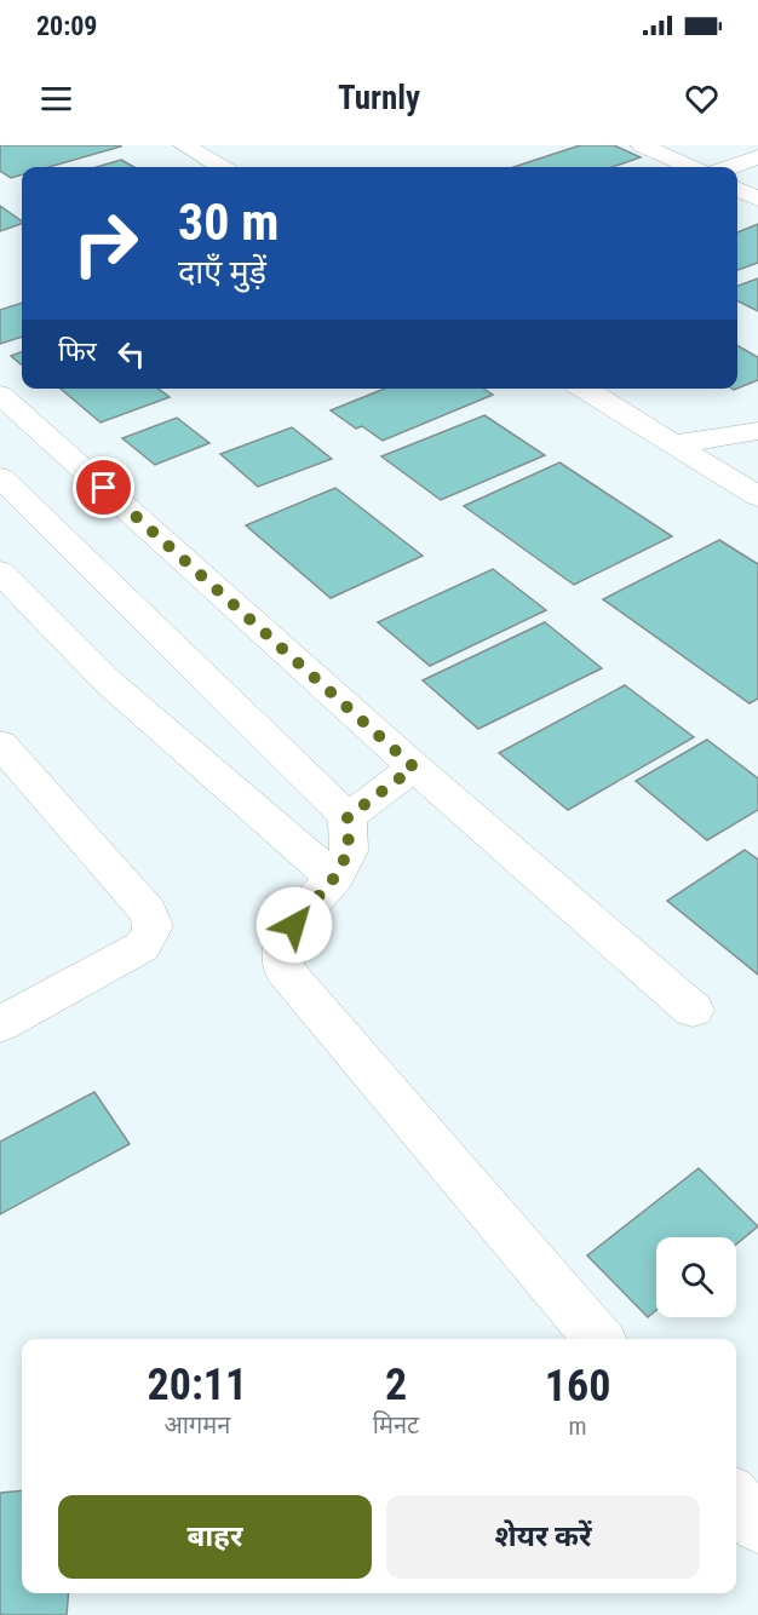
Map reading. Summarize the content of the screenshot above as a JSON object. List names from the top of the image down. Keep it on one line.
{"page":{"status":"20:09","header":"Turnly","turn":["30 m","दाएँ मुड़ें"],"then":"फिर","eta":["20:11","आगमन","2","मिनट","160","m"],"buttons":["बाहर","शेयर करें"]}}
